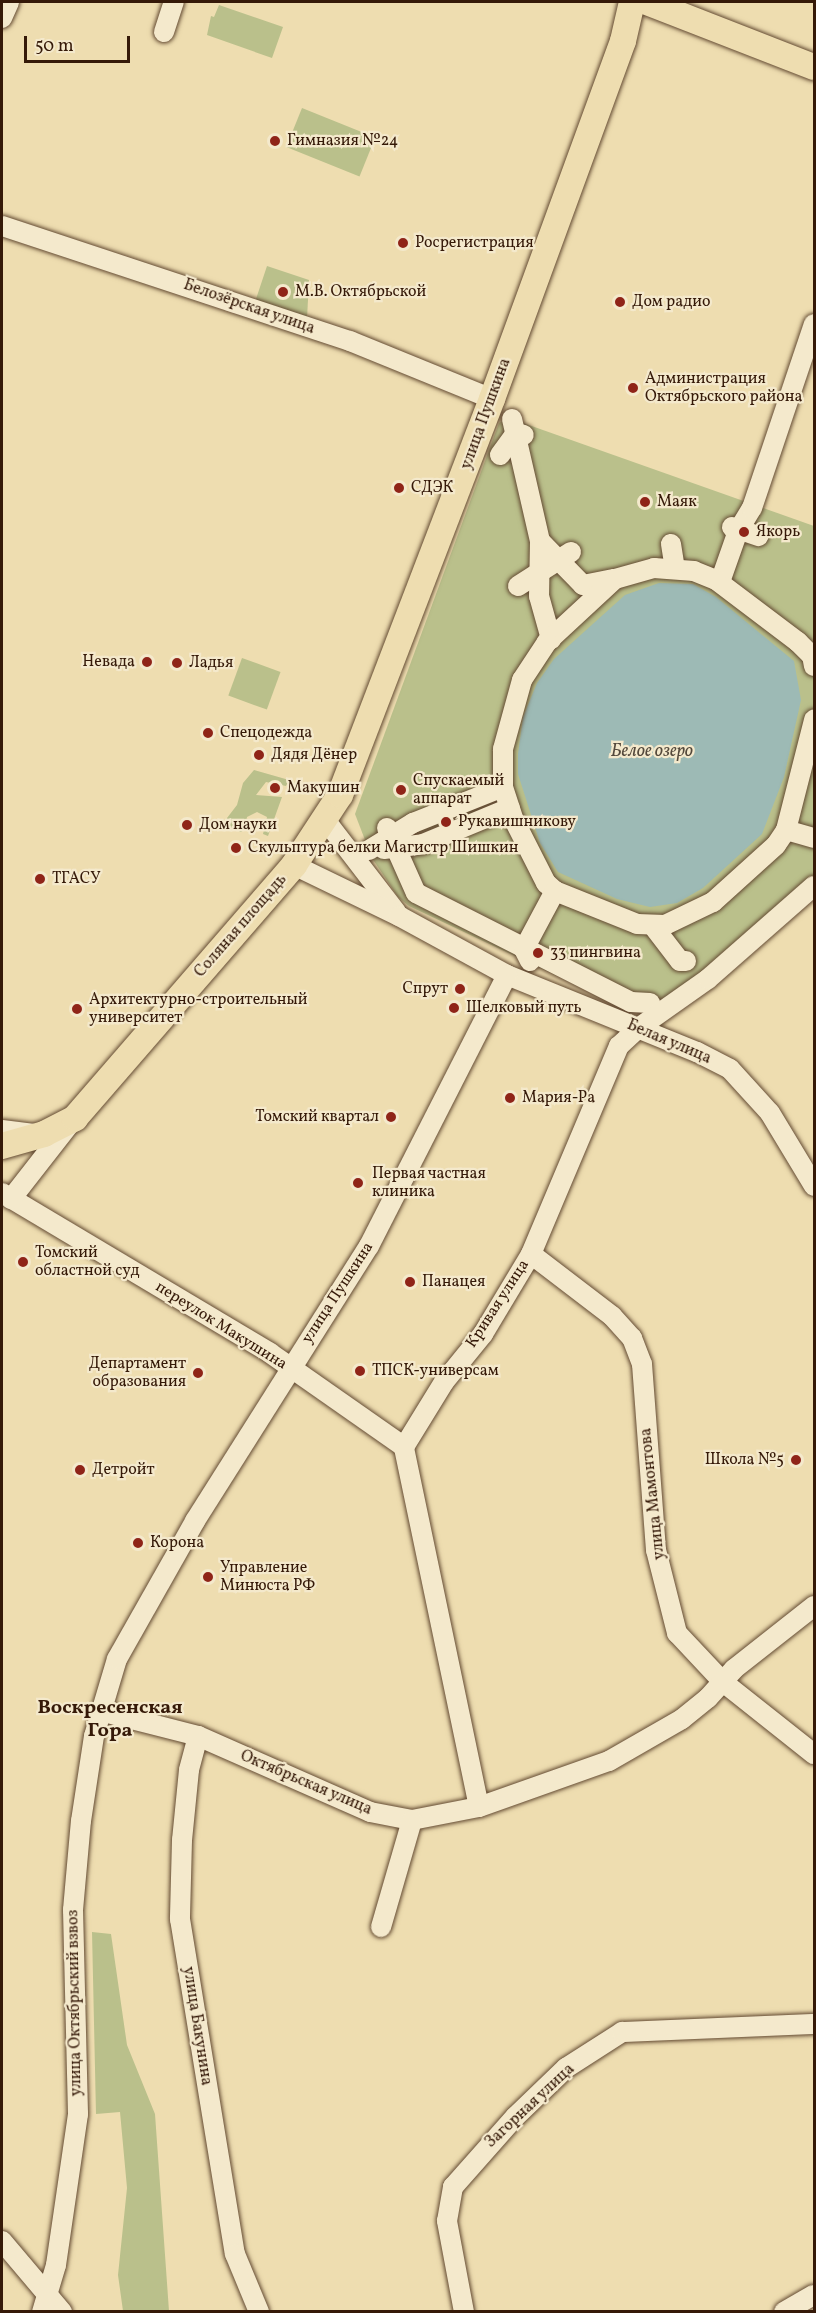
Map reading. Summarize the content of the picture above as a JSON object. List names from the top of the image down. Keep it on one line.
{"streets":{"main road":["улица Пушкина","Соляная площадь"],"street":["Белозёрская улица","Белая улица","Кривая улица","переулок Макушина","улица Мамонтова","Октябрьская улица","улица Октябрьский взвоз","улица Бакунина","Загорная улица"]},"crossings":[["Белозёрская улица","улица Пушкина"],["улица Пушкина","Соляная площадь"],["улица Пушкина","Белая улица"],["улица Пушкина","переулок Макушина"],["улица Пушкина","Октябрьская улица"],["улица Пушкина","улица Октябрьский взвоз"],["Белая улица","Кривая улица"],["Кривая улица","переулок Макушина"],["Кривая улица","улица Мамонтова"],["улица Мамонтова","Октябрьская улица"],["Октябрьская улица","улица Октябрьский взвоз"],["Октябрьская улица","улица Бакунина"]],"districts":["Воскресенская Гора"],"water":["Белое озеро"],"places":["Гимназия №24","Росрегистрация","М.В. Октябрьской","Дом радио","Администрация Октябрьского района","СДЭК","Маяк","Якорь","Невада","Ладья","Спецодежда","Дядя Дёнер","Макушин","Спускаемый аппарат","Рукавишникову","Дом науки","Скульптура белки Магистр Шишкин","ТГАСУ","33 пингвина","Спрут","Шелковый путь","Архитектурно-строительный университет","Мария-Ра","Томский квартал","Первая частная клиника","Томский областной суд","Панацея","ТПСК-универсам","Департамент образования","Школа №5","Детройт","Корона","Управление Минюста РФ"],"scale_bar":"50 m"}
